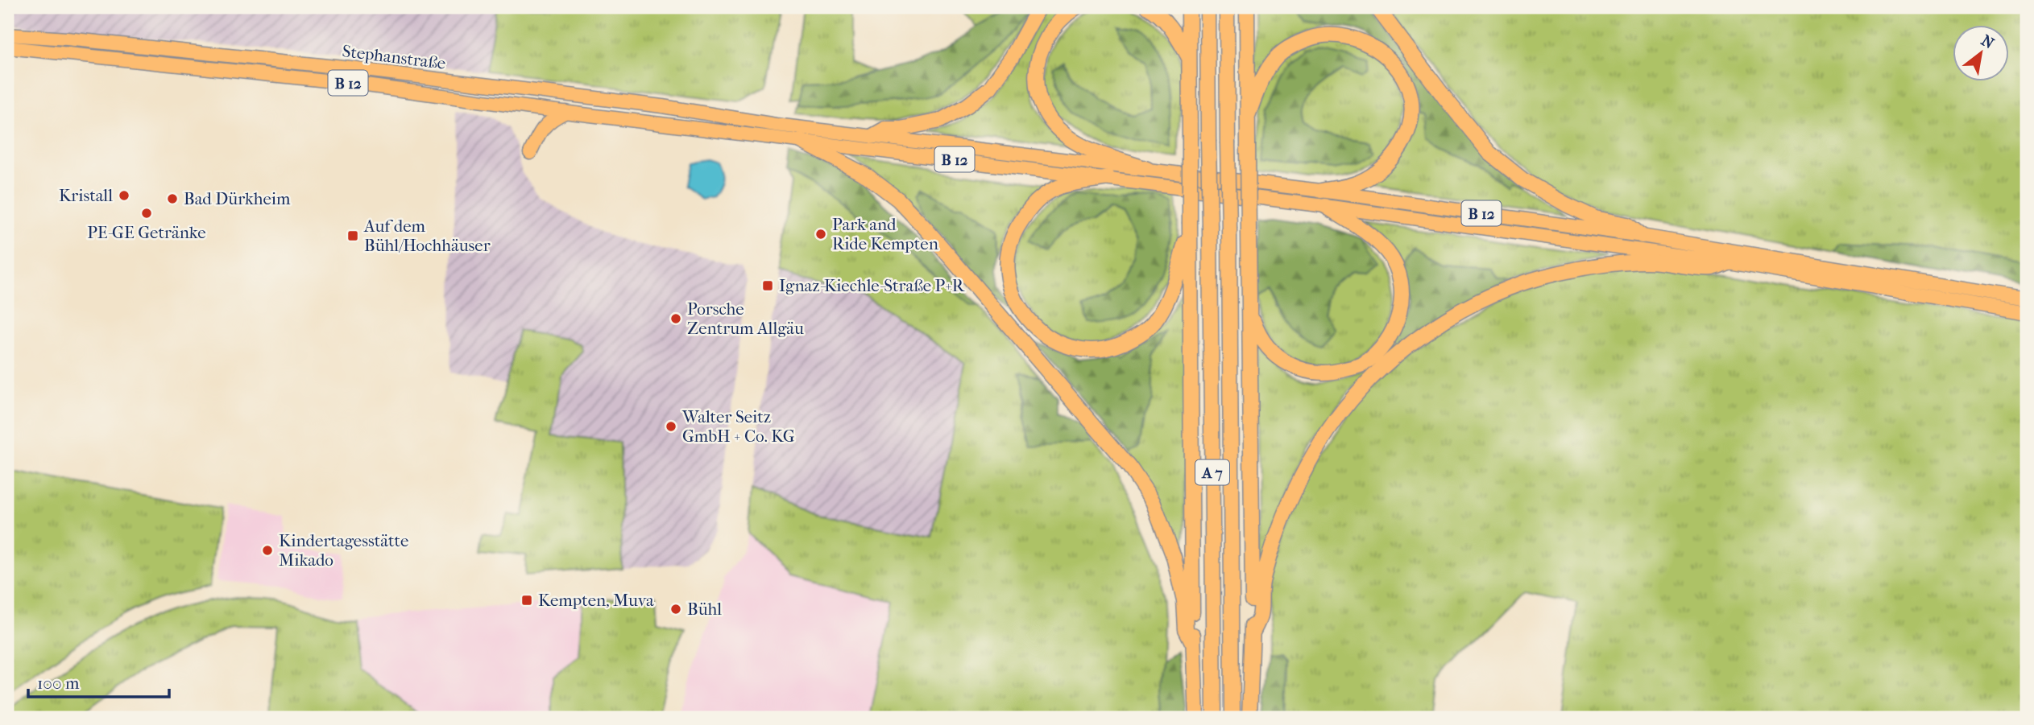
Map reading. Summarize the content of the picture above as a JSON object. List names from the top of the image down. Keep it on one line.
{"streets":{"highway":["A 7"],"main road":["Stephanstraße","B 12"]},"crossings":[["Stephanstraße","B 12"]],"places":{"other":["Kristall","Bad Dürkheim","PE-GE Getränke","Park and Ride Kempten","Porsche Zentrum Allgäu","Walter Seitz GmbH + Co. KG","Kindertagesstätte Mikado","Bühl"],"transit":["Auf dem Bühl/Hochhäuser","Ignaz-Kiechle-Straße P+R","Kempten, Muva"]},"scale_bar":"100 m","north":"top right"}
